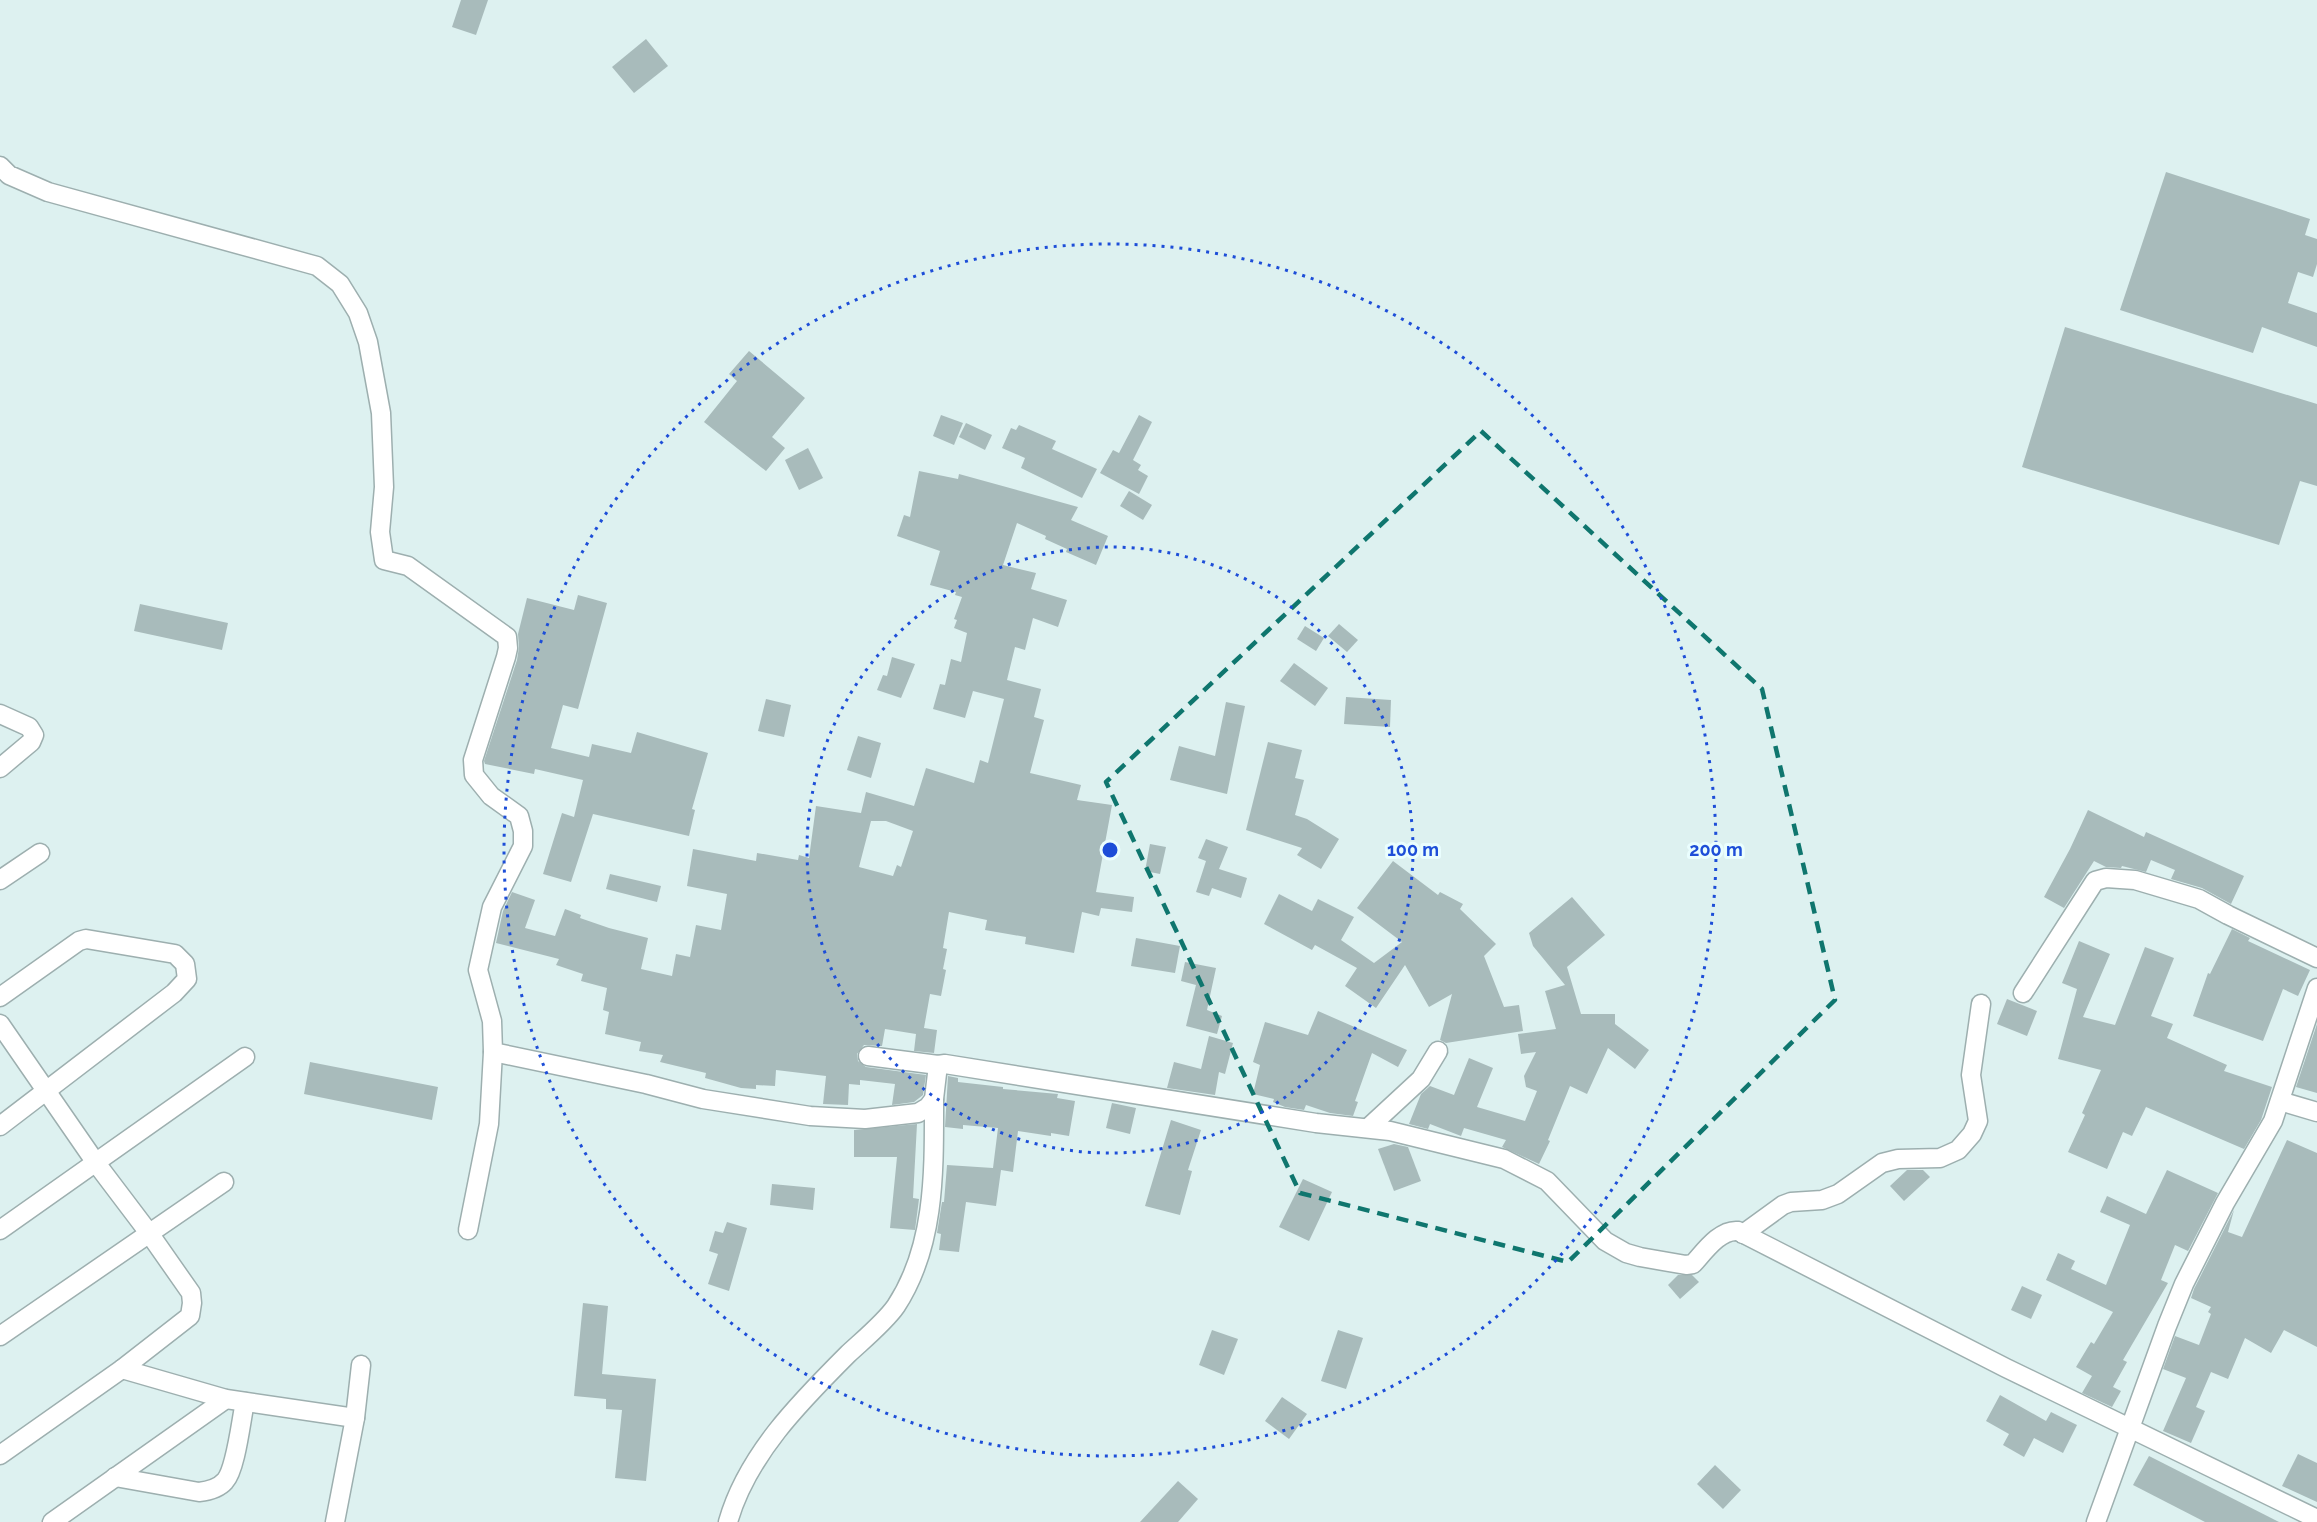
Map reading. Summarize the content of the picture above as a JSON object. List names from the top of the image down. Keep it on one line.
{"rings":["100 m","200 m"]}
